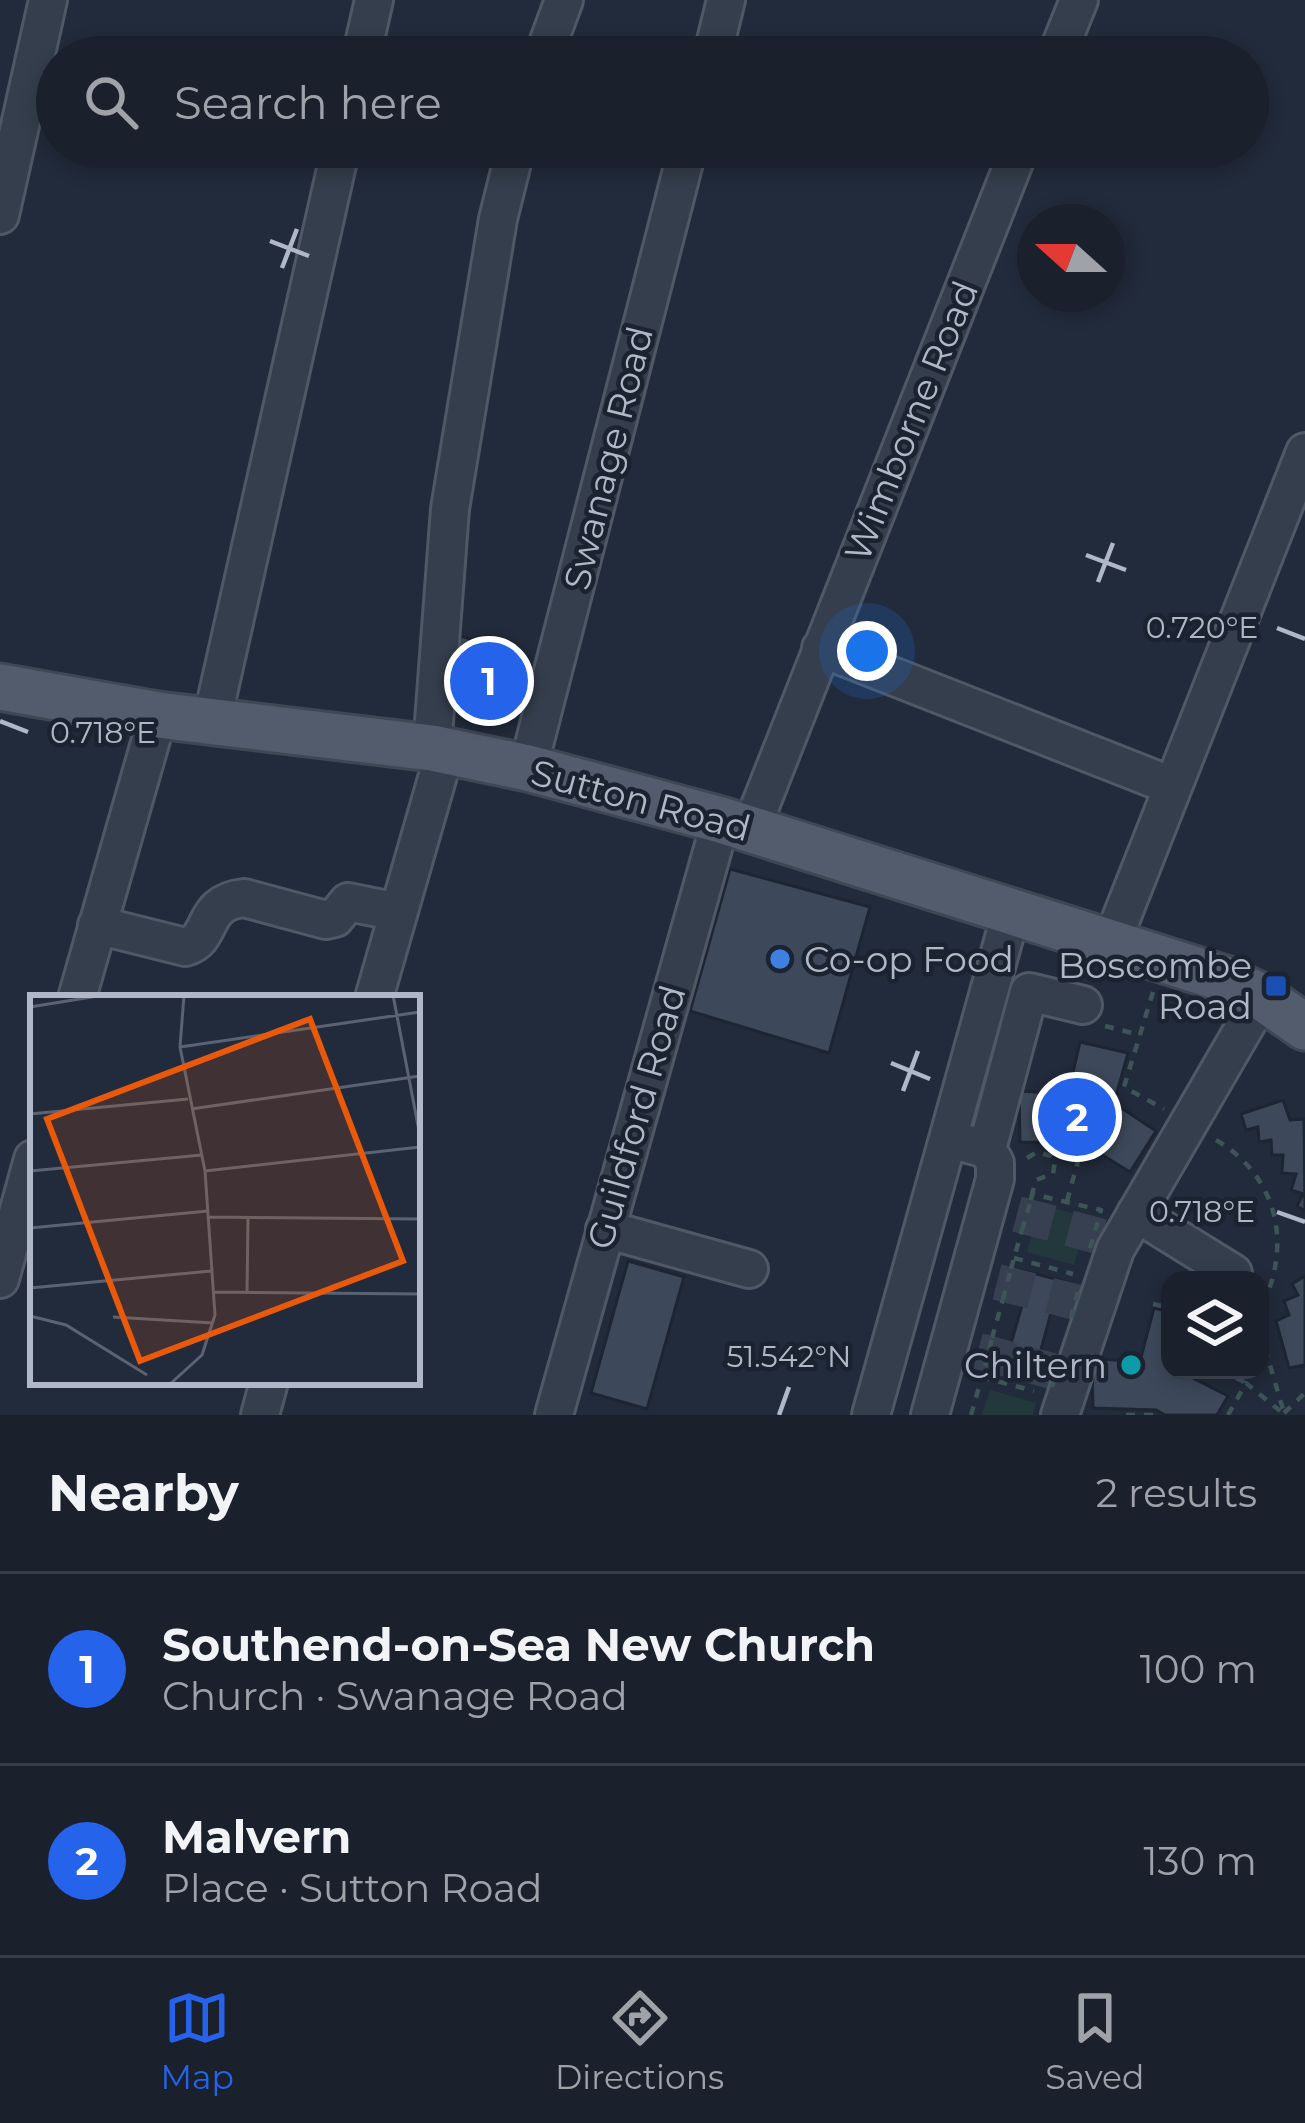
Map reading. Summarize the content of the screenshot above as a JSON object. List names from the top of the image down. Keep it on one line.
{"streets":{"main road":["Sutton Road"],"street":["Wimborne Road","Swanage Road","Guildford Road"]},"crossings":[["Wimborne Road","Sutton Road"],["Wimborne Road","Guildford Road"],["Swanage Road","Sutton Road"],["Sutton Road","Guildford Road"]],"places":{"other":["Co-op Food","Chiltern"],"transit":["Boscombe Road"]},"north":"left","page":{"search":"Search here","pins":["1","2"],"heading":["Nearby","2 results"],"list":[{"mark":"1","name":"Southend-on-Sea New Church","note":"Church · Swanage Road","value":"100 m"},{"mark":"2","name":"Malvern","note":"Place · Sutton Road","value":"130 m"}],"nav":["Map","Directions","Saved"]},"coordinates":["0.720°E","0.718°E","51.542°N"]}
